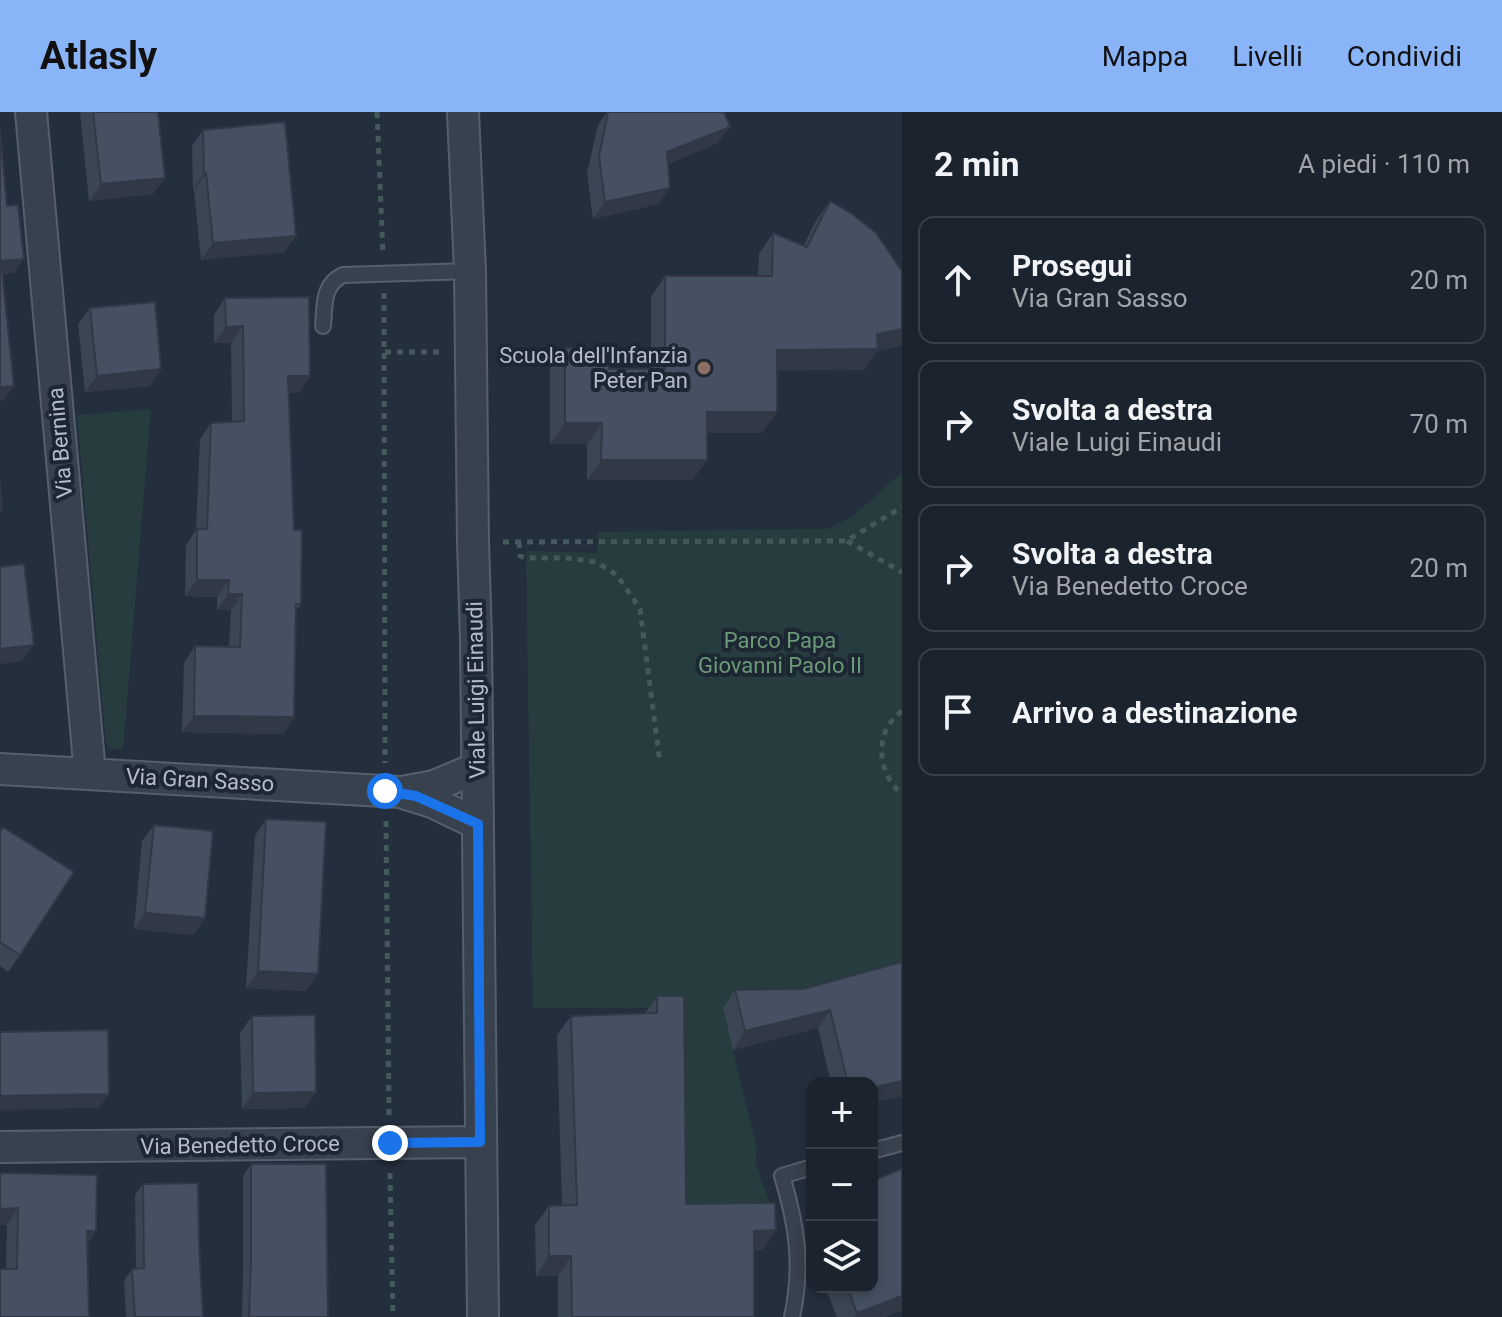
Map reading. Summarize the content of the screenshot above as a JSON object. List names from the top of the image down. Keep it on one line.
{"streets":{"street":["Via Bernina","Viale Luigi Einaudi","Via Gran Sasso","Via Benedetto Croce"]},"crossings":[["Via Bernina","Via Gran Sasso"],["Viale Luigi Einaudi","Via Gran Sasso"],["Viale Luigi Einaudi","Via Benedetto Croce"]],"parks":["Parco Papa Giovanni Paolo II"],"places":["Scuola dell'Infanzia Peter Pan"],"page":{"header":"Atlasly","nav":["Mappa","Livelli","Condividi"],"heading":["2 min","A piedi · 110 m"],"list":[["Prosegui","Via Gran Sasso","20 m"],["Svolta a destra","Viale Luigi Einaudi","70 m"],["Svolta a destra","Via Benedetto Croce","20 m"],"Arrivo a destinazione"],"map_buttons":["+","−"]}}
